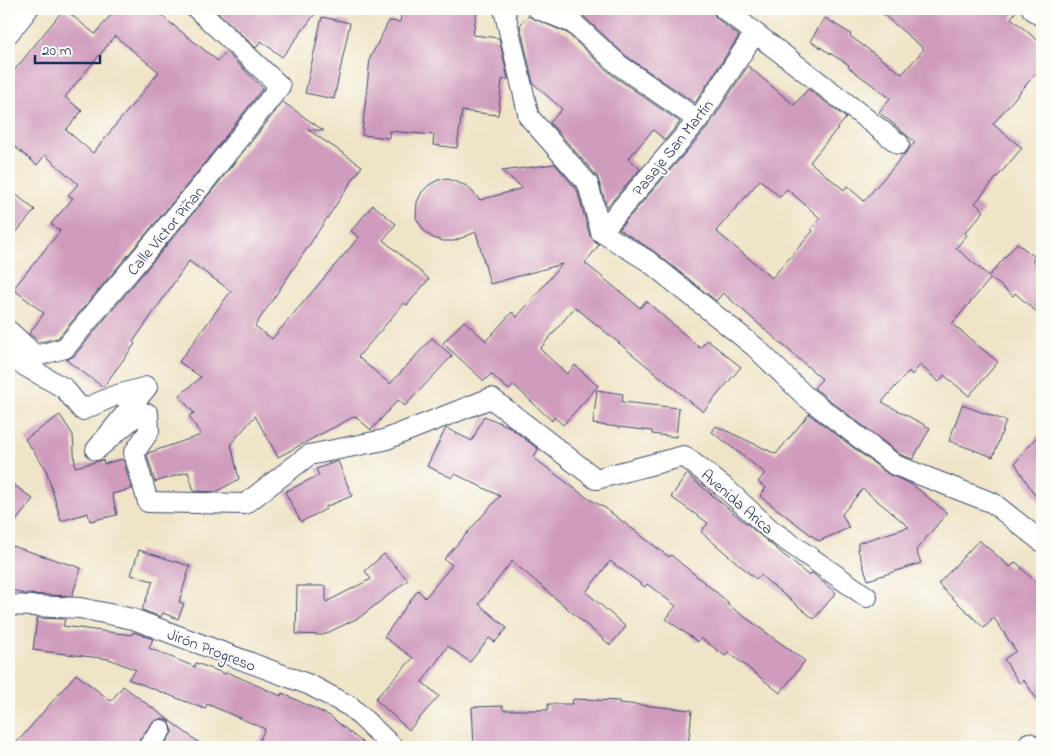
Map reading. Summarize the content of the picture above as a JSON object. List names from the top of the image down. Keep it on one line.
{"streets":{"street":["Pasaje San Martín","Calle Víctor Piñan","Avenida Arica","Jirón Progreso"]},"scale_bar":"20 m"}
